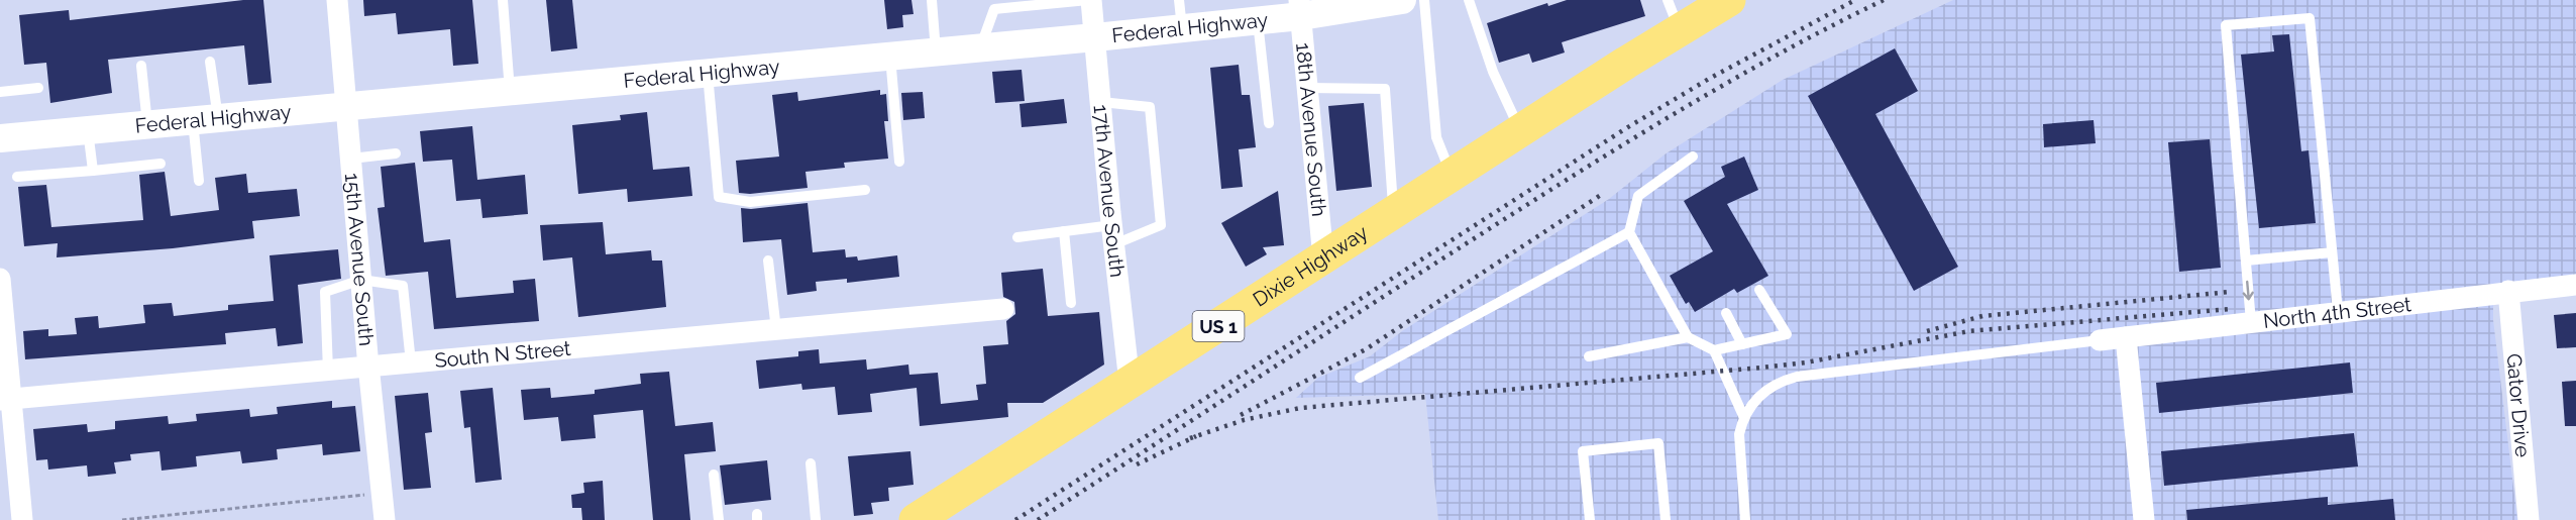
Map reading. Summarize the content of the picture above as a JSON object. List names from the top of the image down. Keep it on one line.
{"streets":{"main road":["Federal Highway","Dixie Highway","US 1"],"street":["18th Avenue South","17th Avenue South","15th Avenue South","North 4th Street","South N Street","Gator Drive"]},"crossings":[["Federal Highway","18th Avenue South"],["Federal Highway","17th Avenue South"],["Federal Highway","15th Avenue South"],["18th Avenue South","Dixie Highway"],["17th Avenue South","Dixie Highway"],["15th Avenue South","South N Street"],["Dixie Highway","US 1"],["North 4th Street","Gator Drive"]]}
